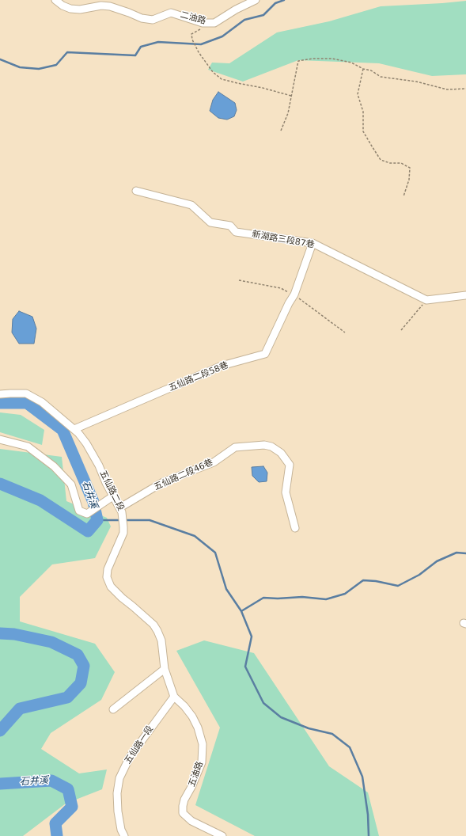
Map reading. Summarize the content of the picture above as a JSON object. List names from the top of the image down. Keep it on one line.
{"streets":{"street":["二油路","新湖路三段87巷","五仙路二段58巷","五仙路二段46巷","五仙路二段","五仙路一段","五油路"]},"crossings":[["新湖路三段87巷","五仙路二段58巷"],["五仙路二段58巷","五仙路二段"],["五仙路二段46巷","五仙路二段"],["五仙路二段","五仙路一段"],["五仙路二段","五油路"],["五仙路一段","五油路"]],"water":["石井溪"]}
